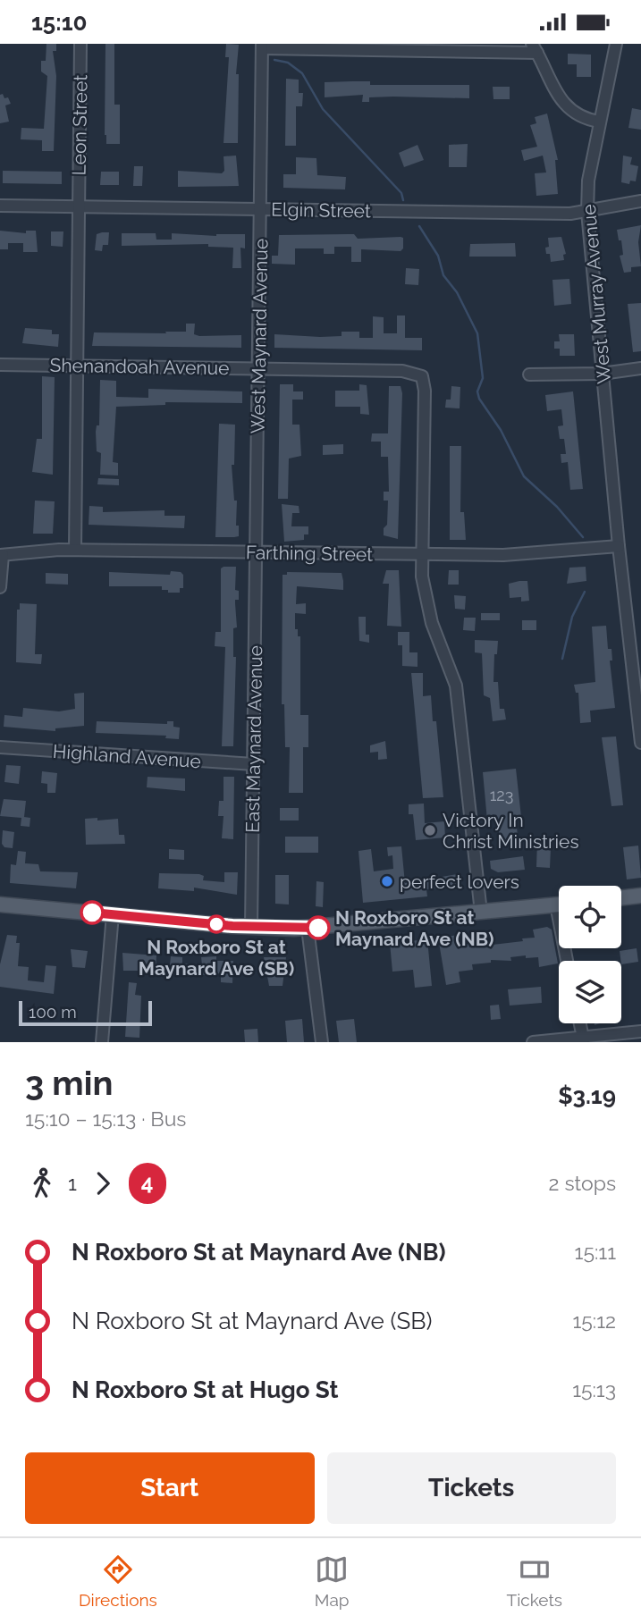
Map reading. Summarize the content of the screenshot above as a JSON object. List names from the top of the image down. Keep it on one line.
{"streets":{"street":["Leon Street","Elgin Street","West Murray Avenue","West Maynard Avenue","Shenandoah Avenue","Farthing Street","East Maynard Avenue","Highland Avenue"]},"crossings":[["Leon Street","Elgin Street"],["Leon Street","Shenandoah Avenue"],["Leon Street","Farthing Street"],["Elgin Street","West Murray Avenue"],["Elgin Street","West Maynard Avenue"],["West Murray Avenue","Farthing Street"],["West Maynard Avenue","Shenandoah Avenue"],["West Maynard Avenue","Farthing Street"],["West Maynard Avenue","East Maynard Avenue"],["Shenandoah Avenue","Farthing Street"],["Farthing Street","East Maynard Avenue"],["East Maynard Avenue","Highland Avenue"]],"places":["Victory In Christ Ministries","perfect lovers","N Roxboro St at Maynard Ave (SB)","N Roxboro St at Maynard Ave (NB)"],"lines":["bus line 4"],"house_numbers":["123"],"scale_bar":"100 m","page":{"status":"15:10","scale":"100 m","heading":["3 min","15:10 – 15:13 · Bus","$3.19"],"legs":["1","4","2 stops"],"list":[{"name":"N Roxboro St at Maynard Ave (NB)","value":"15:11"},{"name":"N Roxboro St at Maynard Ave (SB)","value":"15:12"},{"name":"N Roxboro St at Hugo St","value":"15:13"}],"buttons":["Start","Tickets"],"tabs":["Directions","Map","Tickets"]}}
